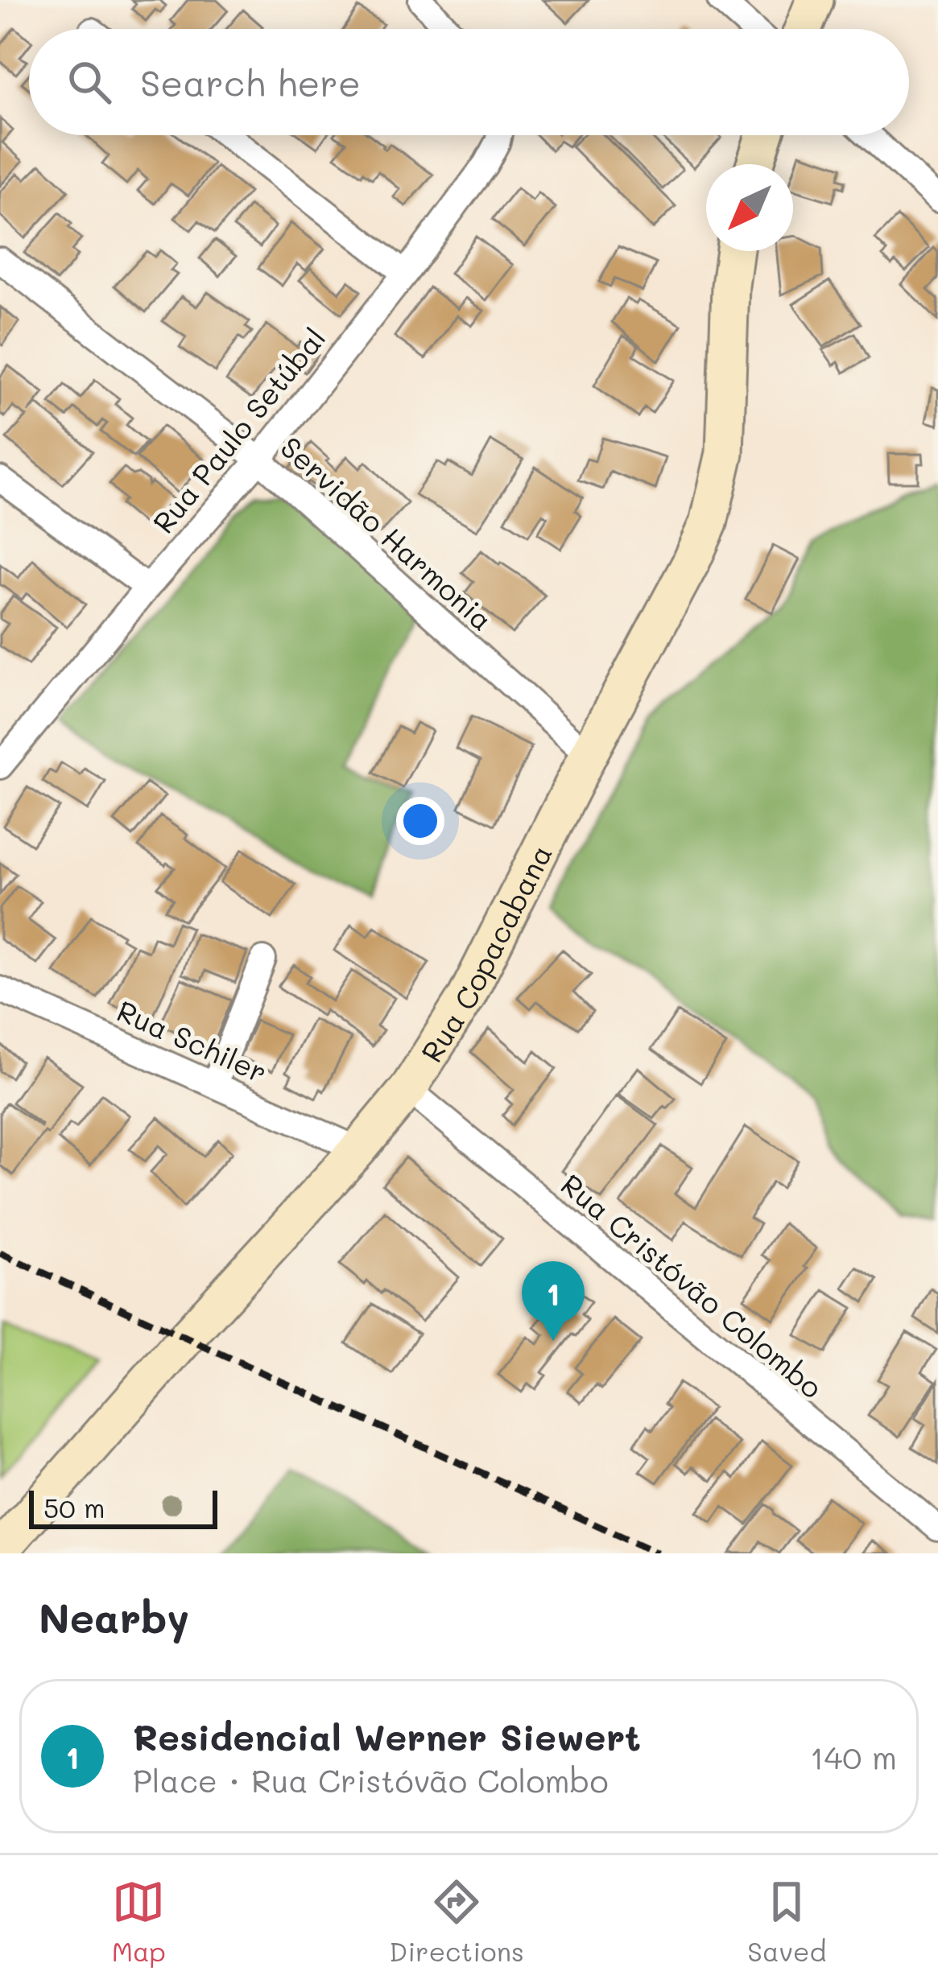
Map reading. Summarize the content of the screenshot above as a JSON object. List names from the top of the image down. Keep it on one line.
{"streets":{"main road":["Rua Copacabana"],"street":["Rua Paulo Setúbal","Servidão Harmonia","Rua Schiler","Rua Cristóvão Colombo"]},"crossings":[["Rua Paulo Setúbal","Servidão Harmonia"],["Servidão Harmonia","Rua Copacabana"],["Rua Copacabana","Rua Schiler"],["Rua Copacabana","Rua Cristóvão Colombo"]],"scale_bar":"50 m","north":"bottom left","page":{"search":"Search here","pins":"1","scale":"50 m","heading":"Nearby","list":[{"mark":"1","name":"Residencial Werner Siewert","note":"Place · Rua Cristóvão Colombo","value":"140 m"}],"nav":["Map","Directions","Saved"]}}
